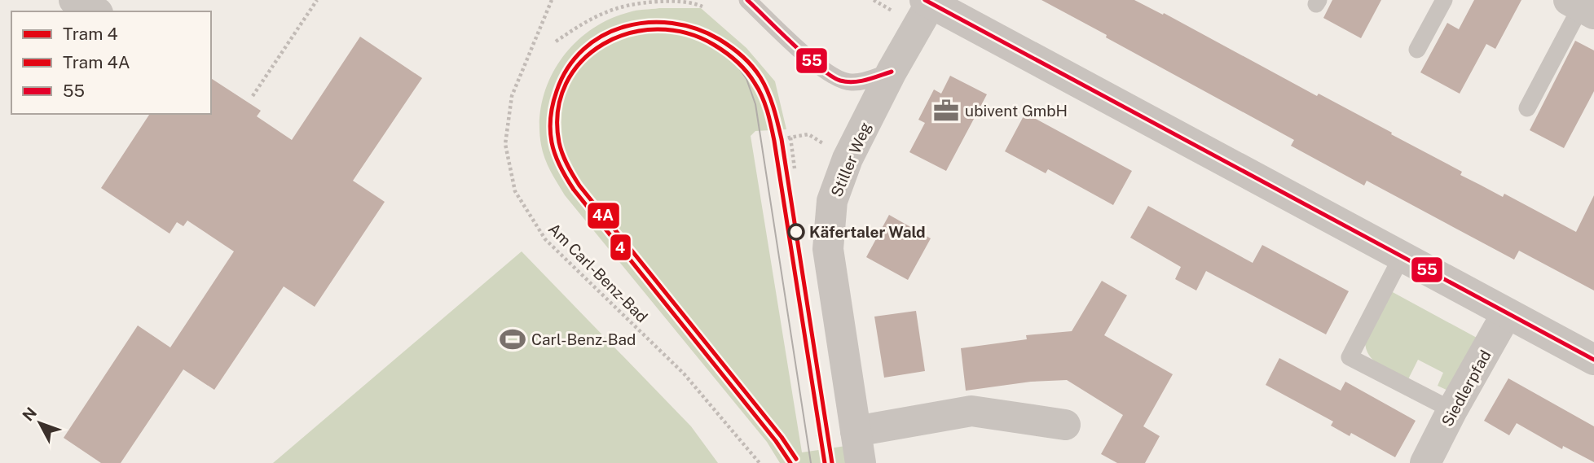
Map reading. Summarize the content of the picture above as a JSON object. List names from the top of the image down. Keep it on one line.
{"streets":{"street":["Stiller Weg","Siedlerpfad"],"path":["Am Carl-Benz-Bad"]},"places":{"office":["ubivent GmbH"],"other":["Käfertaler Wald"],"sports":["Carl-Benz-Bad"]},"lines":["transit line 55","tram line 4","tram line 4A"],"legend":["Tram 4","Tram 4A","55"],"north":"top left"}
